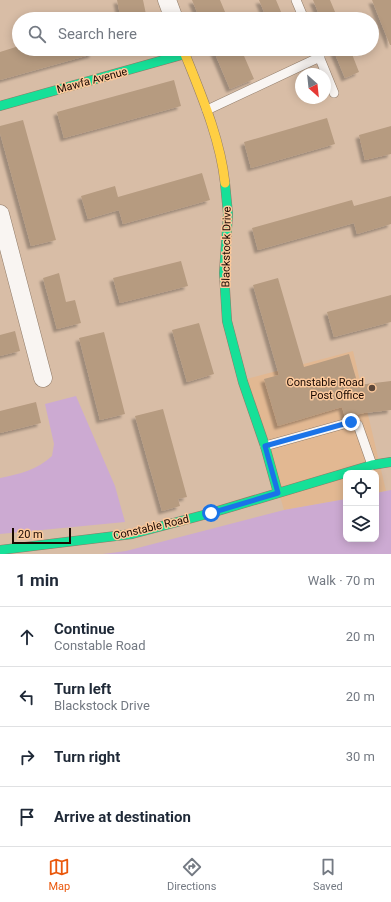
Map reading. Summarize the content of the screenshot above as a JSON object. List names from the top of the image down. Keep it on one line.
{"streets":{"street":["Mawfa Avenue","Blackstock Drive","Constable Road"]},"crossings":[["Blackstock Drive","Constable Road"]],"places":["Constable Road Post Office"],"scale_bar":"20 m","north":"bottom right","page":{"search":"Search here","scale":"20 m","heading":["1 min","Walk · 70 m"],"list":[["Continue","Constable Road","20 m"],["Turn left","Blackstock Drive","20 m"],["Turn right","30 m"],"Arrive at destination"],"nav":["Map","Directions","Saved"]}}
